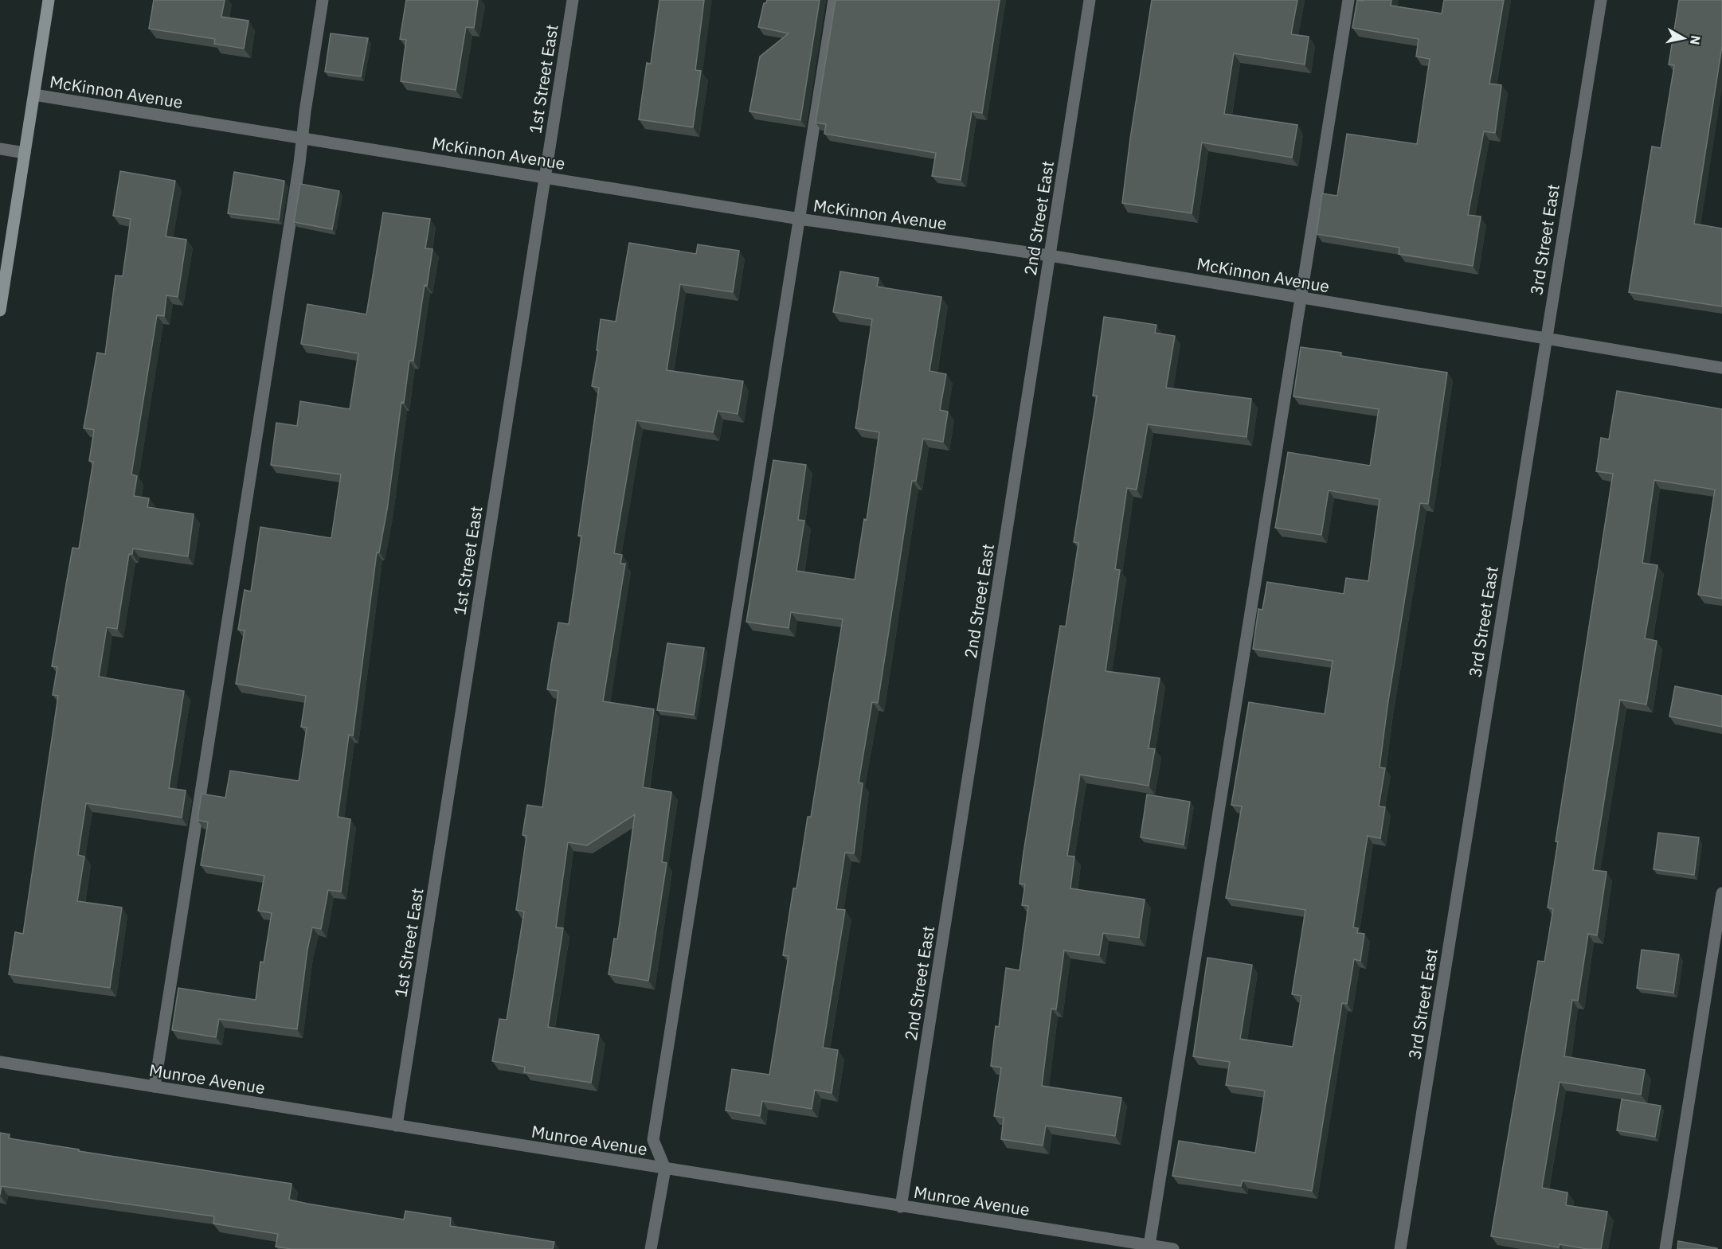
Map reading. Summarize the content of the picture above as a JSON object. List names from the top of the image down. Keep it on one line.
{"streets":{"street":["1st Street East","McKinnon Avenue","2nd Street East","3rd Street East","Munroe Avenue"]},"crossings":[["1st Street East","McKinnon Avenue"],["1st Street East","Munroe Avenue"],["McKinnon Avenue","2nd Street East"],["McKinnon Avenue","3rd Street East"],["2nd Street East","Munroe Avenue"]],"north":"right"}
